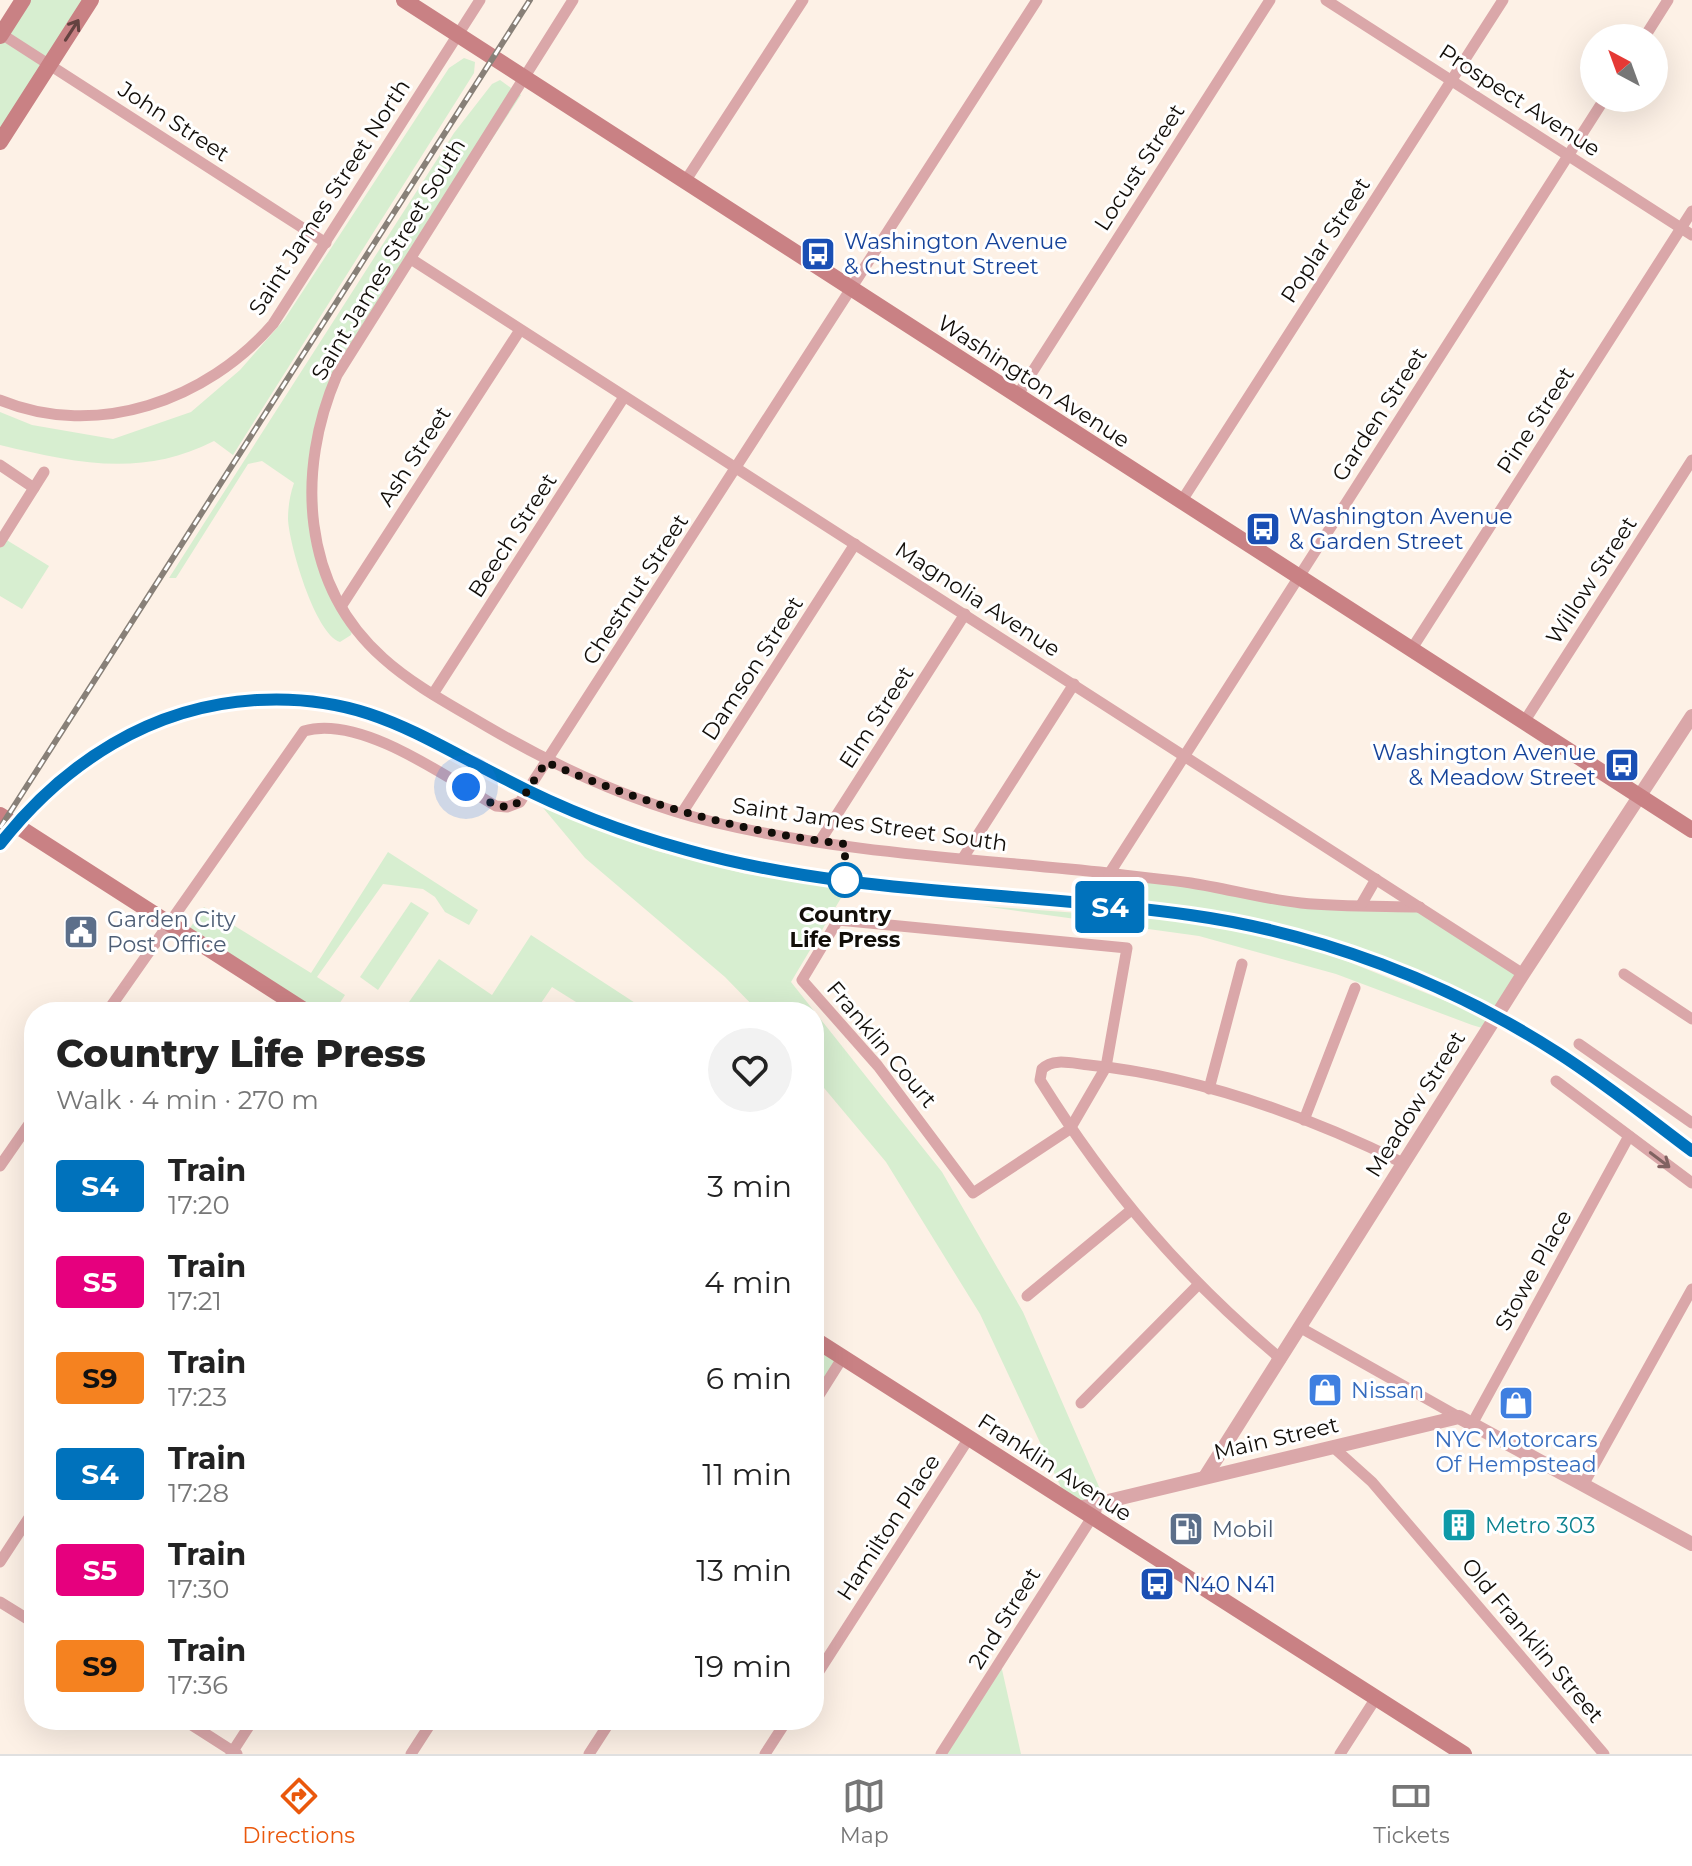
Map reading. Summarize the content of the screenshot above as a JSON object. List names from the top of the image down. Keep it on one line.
{"streets":{"main road":["Washington Avenue","Franklin Avenue"],"street":["Prospect Avenue","John Street","Locust Street","Saint James Street North","Poplar Street","Saint James Street South","Garden Street","Pine Street","Ash Street","Beech Street","Willow Street","Chestnut Street","Magnolia Avenue","Damson Street","Elm Street","Franklin Court","Meadow Street","Stowe Place","Main Street","Hamilton Place","2nd Street","Old Franklin Street"]},"crossings":[["Prospect Avenue","Poplar Street"],["Prospect Avenue","Garden Street"],["Prospect Avenue","Pine Street"],["John Street","Saint James Street North"],["Locust Street","Washington Avenue"],["Saint James Street North","Washington Avenue"],["Poplar Street","Washington Avenue"],["Saint James Street South","Washington Avenue"],["Saint James Street South","Garden Street"],["Saint James Street South","Ash Street"],["Saint James Street South","Beech Street"],["Saint James Street South","Chestnut Street"],["Saint James Street South","Magnolia Avenue"],["Saint James Street South","Damson Street"],["Saint James Street South","Elm Street"],["Washington Avenue","Garden Street"],["Washington Avenue","Pine Street"],["Washington Avenue","Willow Street"],["Washington Avenue","Chestnut Street"],["Washington Avenue","Meadow Street"],["Garden Street","Magnolia Avenue"],["Ash Street","Magnolia Avenue"],["Beech Street","Magnolia Avenue"],["Chestnut Street","Magnolia Avenue"],["Magnolia Avenue","Damson Street"],["Magnolia Avenue","Elm Street"],["Magnolia Avenue","Meadow Street"],["Meadow Street","Main Street"],["Stowe Place","Main Street"],["Main Street","Franklin Avenue"],["Main Street","2nd Street"],["Main Street","Old Franklin Street"],["Franklin Avenue","Hamilton Place"],["Franklin Avenue","2nd Street"]],"places":{"bus stop":["Washington Avenue & Chestnut Street","Washington Avenue & Garden Street","Washington Avenue & Meadow Street","N40 N41"],"other":["Country Life Press"],"public building":["Garden City Post Office"],"shop":["Nissan","NYC Motorcars Of Hempstead"],"building":["Metro 303"],"fuel station":["Mobil"]},"north":"top left","page":{"on_map":"S4","heading":["Country Life Press","Walk · 4 min · 270 m"],"list":[{"mark":"S4","name":"Train","note":"17:20","value":"3 min"},{"mark":"S5","name":"Train","note":"17:21","value":"4 min"},{"mark":"S9","name":"Train","note":"17:23","value":"6 min"},{"mark":"S4","name":"Train","note":"17:28","value":"11 min"},{"mark":"S5","name":"Train","note":"17:30","value":"13 min"},{"mark":"S9","name":"Train","note":"17:36","value":"19 min"}],"tabs":["Directions","Map","Tickets"]}}
